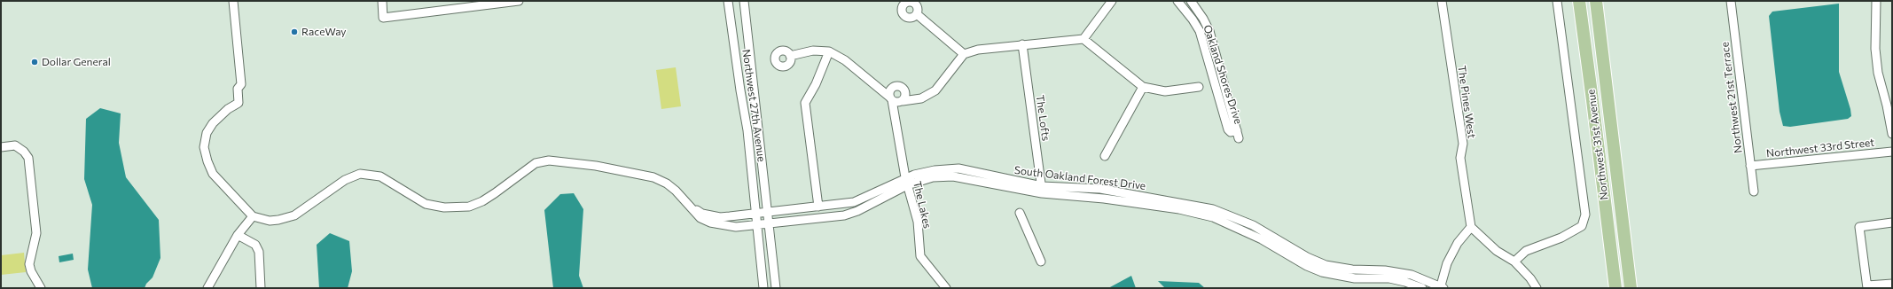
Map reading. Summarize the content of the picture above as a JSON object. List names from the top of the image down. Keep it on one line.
{"streets":{"main road":["Northwest 31st Avenue"],"street":["Oakland Shores Drive","Northwest 21st Terrace","The Pines West","Northwest 27th Avenue","The Lofts","Northwest 33rd Street","South Oakland Forest Drive","The Lakes"]},"crossings":[["Northwest 21st Terrace","Northwest 33rd Street"],["Northwest 27th Avenue","South Oakland Forest Drive"],["The Lofts","South Oakland Forest Drive"],["South Oakland Forest Drive","The Lakes"]],"places":["RaceWay","Dollar General"]}
